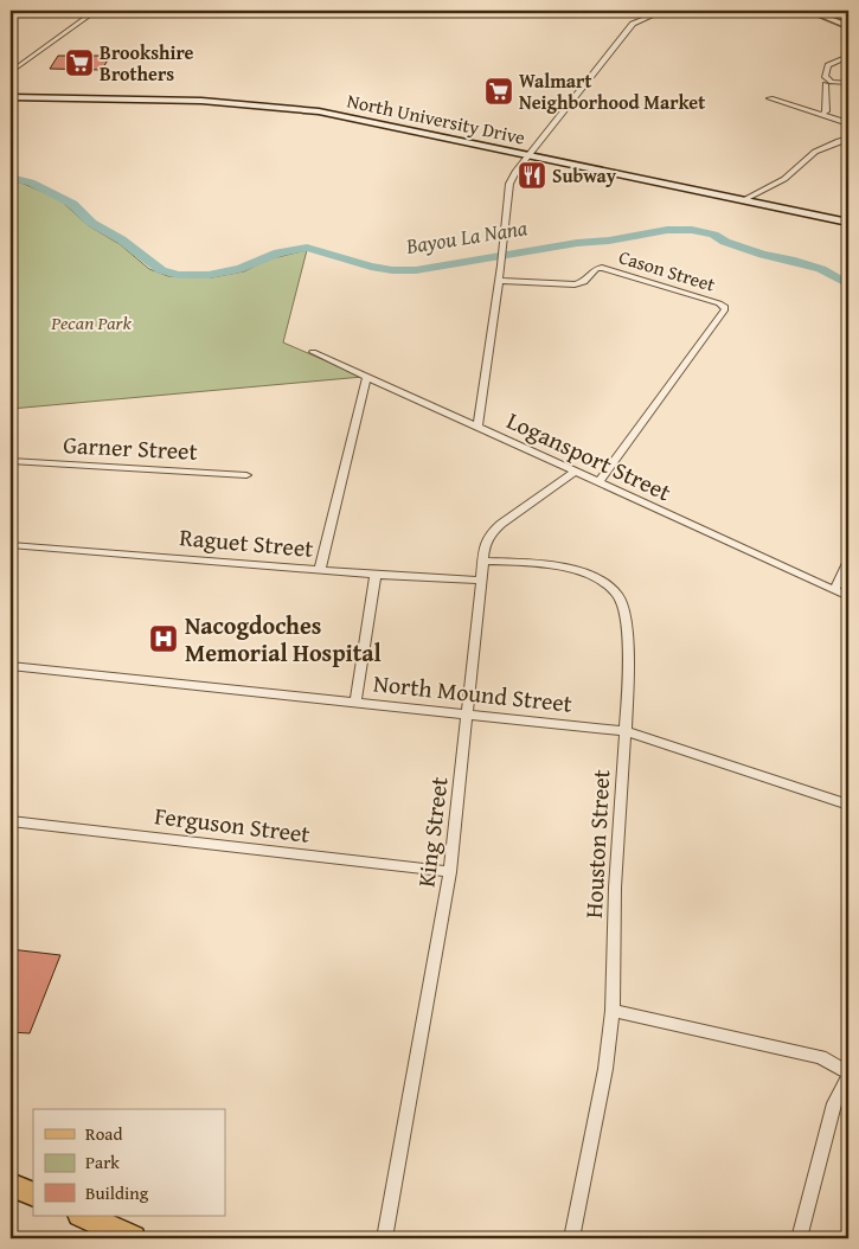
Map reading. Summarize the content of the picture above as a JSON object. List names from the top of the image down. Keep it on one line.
{"streets":{"main road":["North University Drive"],"street":["Cason Street","Garner Street","Logansport Street","Raguet Street","North Mound Street","Ferguson Street","King Street","Houston Street"]},"crossings":[["Logansport Street","King Street"],["Raguet Street","King Street"],["North Mound Street","King Street"],["North Mound Street","Houston Street"],["Ferguson Street","King Street"],["King Street","Houston Street"]],"water":["Bayou La Nana"],"parks":["Pecan Park"],"places":{"supermarket":["Brookshire Brothers","Walmart Neighborhood Market"],"restaurant":["Subway"],"hospital":["Nacogdoches Memorial Hospital"]},"legend":["Road","Park","Building"]}
